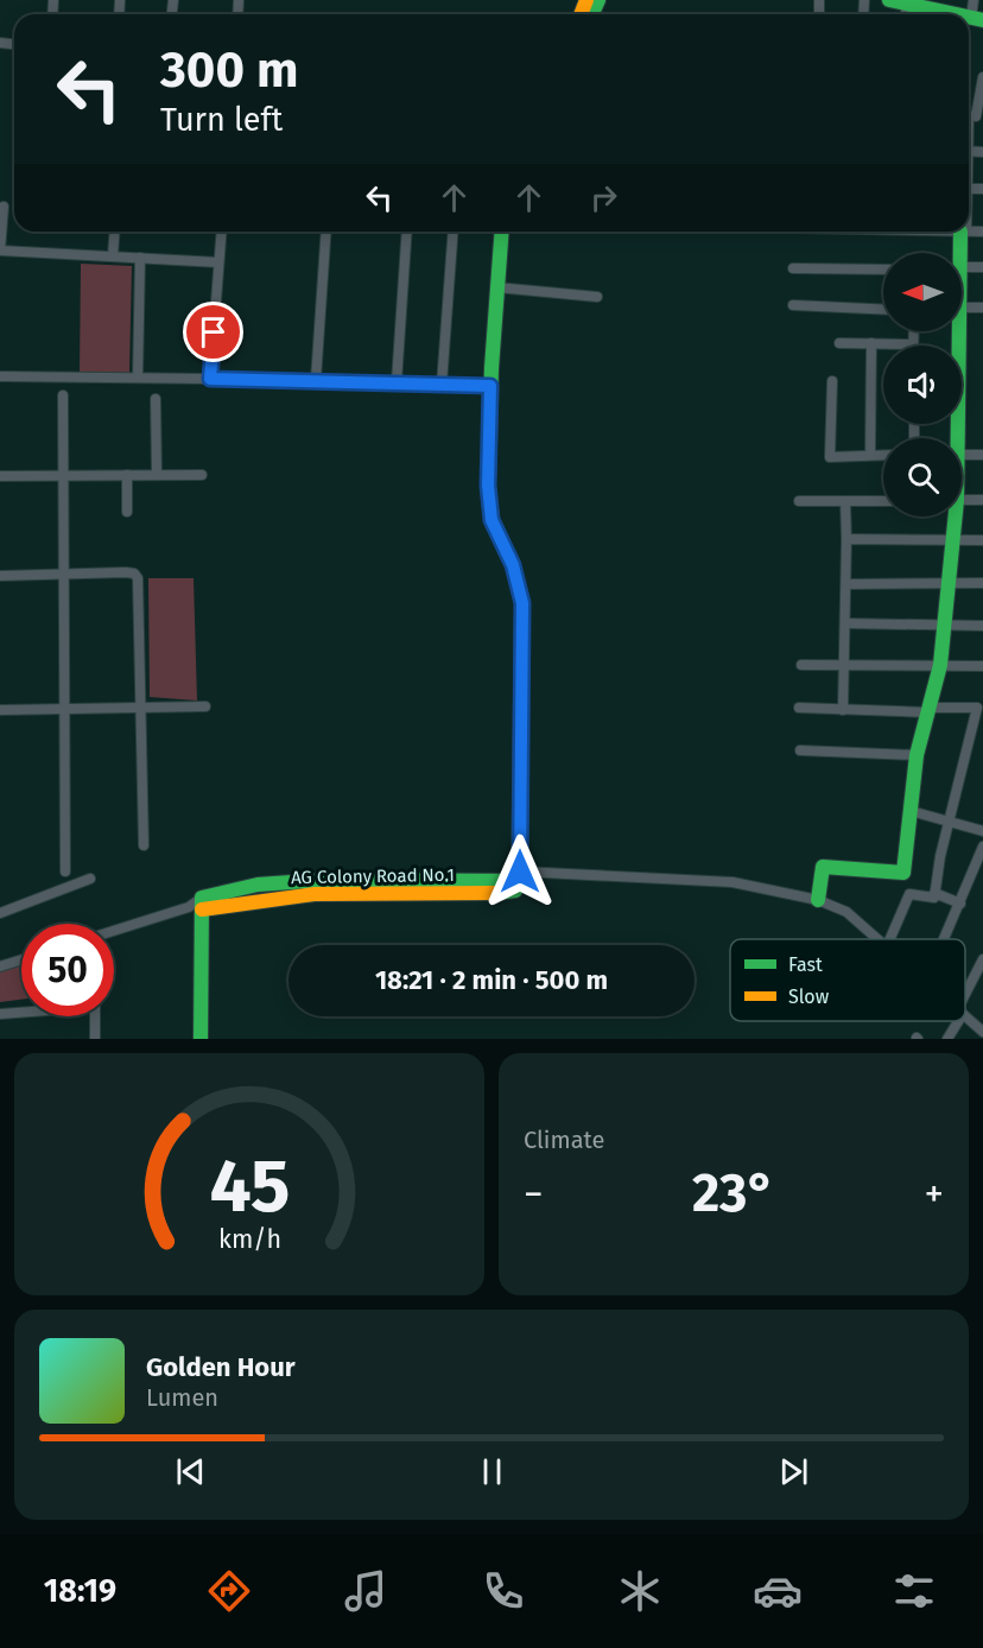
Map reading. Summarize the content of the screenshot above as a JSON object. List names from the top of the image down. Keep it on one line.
{"streets":{"main road":["AG Colony Road No.1"]},"legend":["Fast","Slow"],"north":"left","page":{"turn":["300 m","Turn left"],"limit":"50","trip":"18:21 · 2 min · 500 m","tile":"Climate","heat":["−","23°","+"],"song":["Golden Hour","Lumen"],"tabs":"18:19","gauge":["45","km/h"]}}
